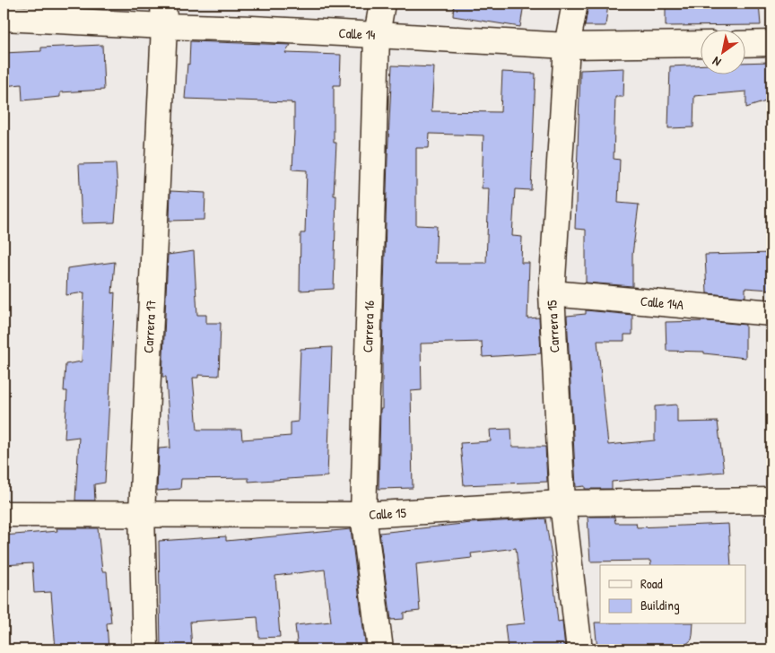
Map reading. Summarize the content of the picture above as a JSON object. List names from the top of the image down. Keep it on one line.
{"streets":{"street":["Calle 14","Calle 14A","Carrera 17","Carrera 16","Carrera 15","Calle 15"]},"crossings":[["Calle 14","Carrera 17"],["Calle 14","Carrera 16"],["Calle 14","Carrera 15"],["Calle 14A","Carrera 15"],["Carrera 17","Calle 15"],["Carrera 16","Calle 15"],["Carrera 15","Calle 15"]],"legend":["Road","Building"],"north":"bottom left"}
